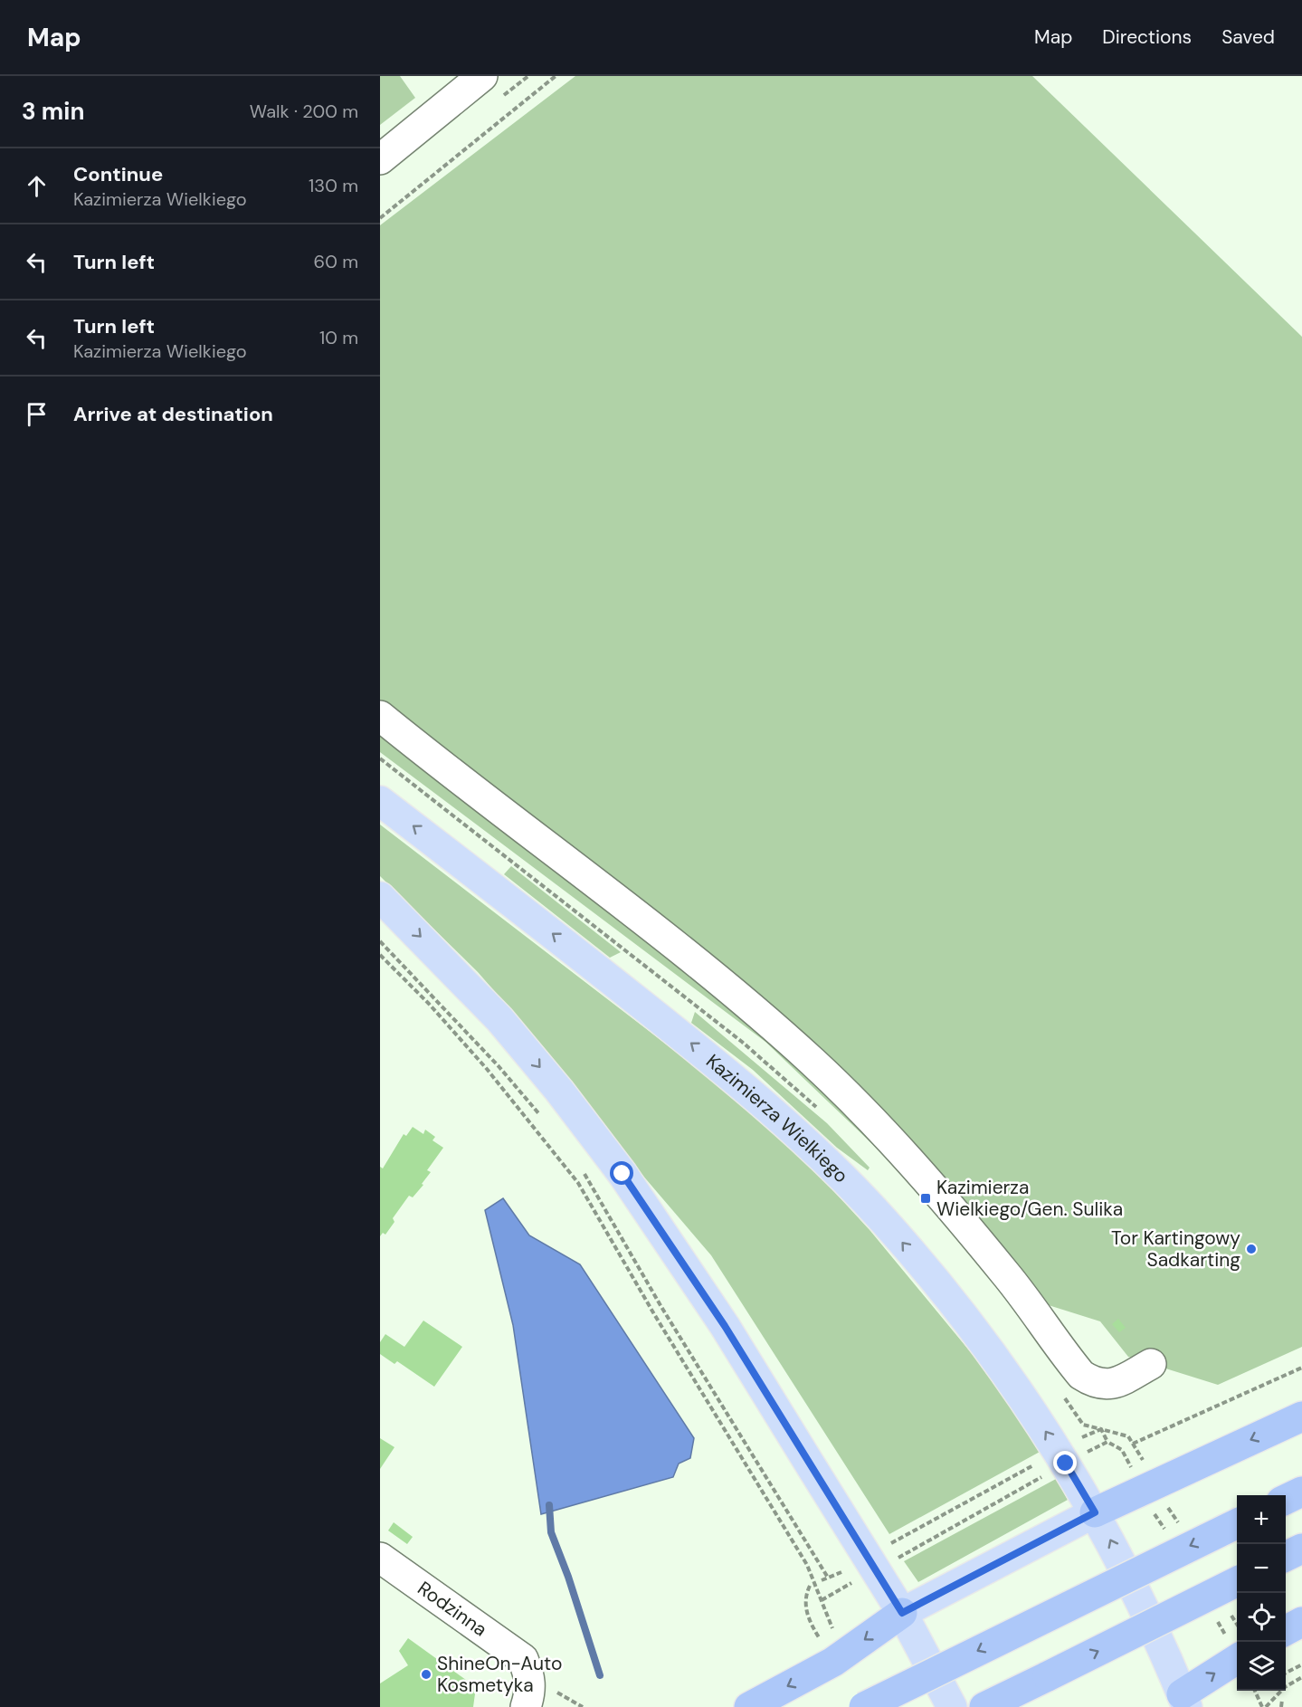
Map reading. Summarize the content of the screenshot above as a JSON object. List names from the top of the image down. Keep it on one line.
{"streets":{"main road":["Kazimierza Wielkiego"],"street":["Rodzinna"]},"places":{"transit":["Kazimierza Wielkiego/Gen. Sulika"],"other":["Tor Kartingowy Sadkarting","ShineOn-Auto Kosmetyka"]},"page":{"header":"Map","nav":["Map","Directions","Saved"],"heading":["3 min","Walk · 200 m"],"list":[["Continue","Kazimierza Wielkiego","130 m"],["Turn left","60 m"],["Turn left","Kazimierza Wielkiego","10 m"],"Arrive at destination"],"map_buttons":["+","−"]}}
